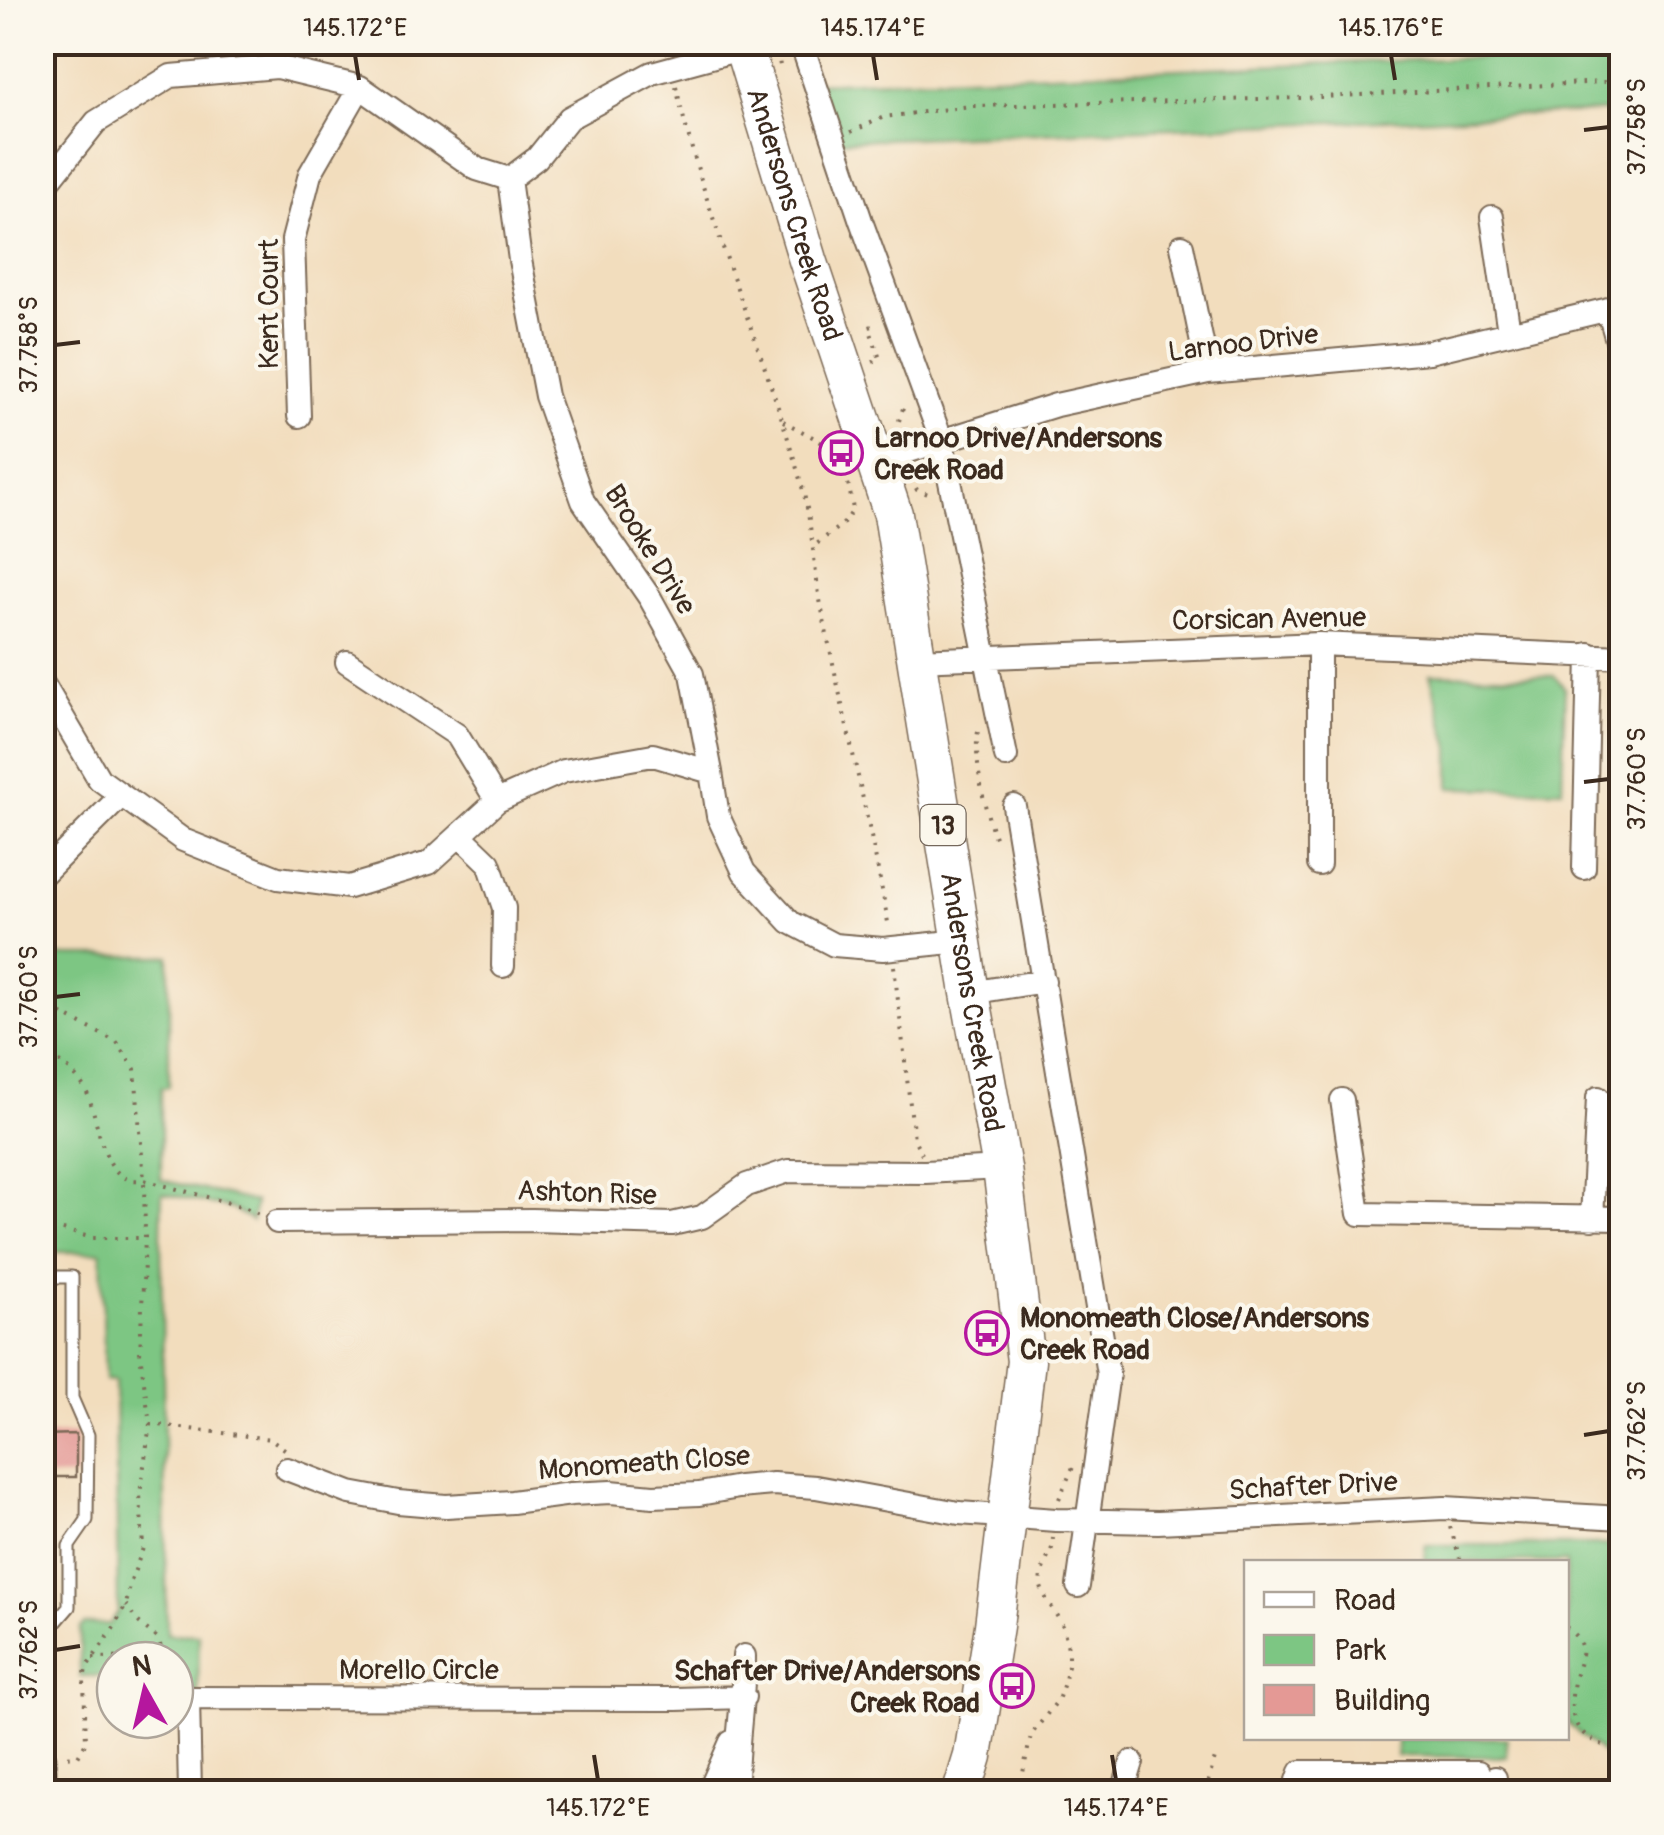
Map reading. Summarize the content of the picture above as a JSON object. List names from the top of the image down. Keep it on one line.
{"streets":{"main road":["Andersons Creek Road","13"],"street":["Kent Court","Larnoo Drive","Brooke Drive","Corsican Avenue","Ashton Rise","Monomeath Close","Schafter Drive","Morello Circle"]},"crossings":[["Andersons Creek Road","Larnoo Drive"],["Andersons Creek Road","Brooke Drive"],["Andersons Creek Road","Corsican Avenue"],["Andersons Creek Road","Ashton Rise"],["Andersons Creek Road","Monomeath Close"],["Andersons Creek Road","Schafter Drive"],["Monomeath Close","Schafter Drive"]],"places":{"bus stop":["Larnoo Drive/Andersons Creek Road","Monomeath Close/Andersons Creek Road","Schafter Drive/Andersons Creek Road"]},"legend":["Road","Park","Building"],"north":"top","coordinates":["145.172°E","145.174°E","145.176°E","37.758°S","37.760°S","37.762°S"]}
